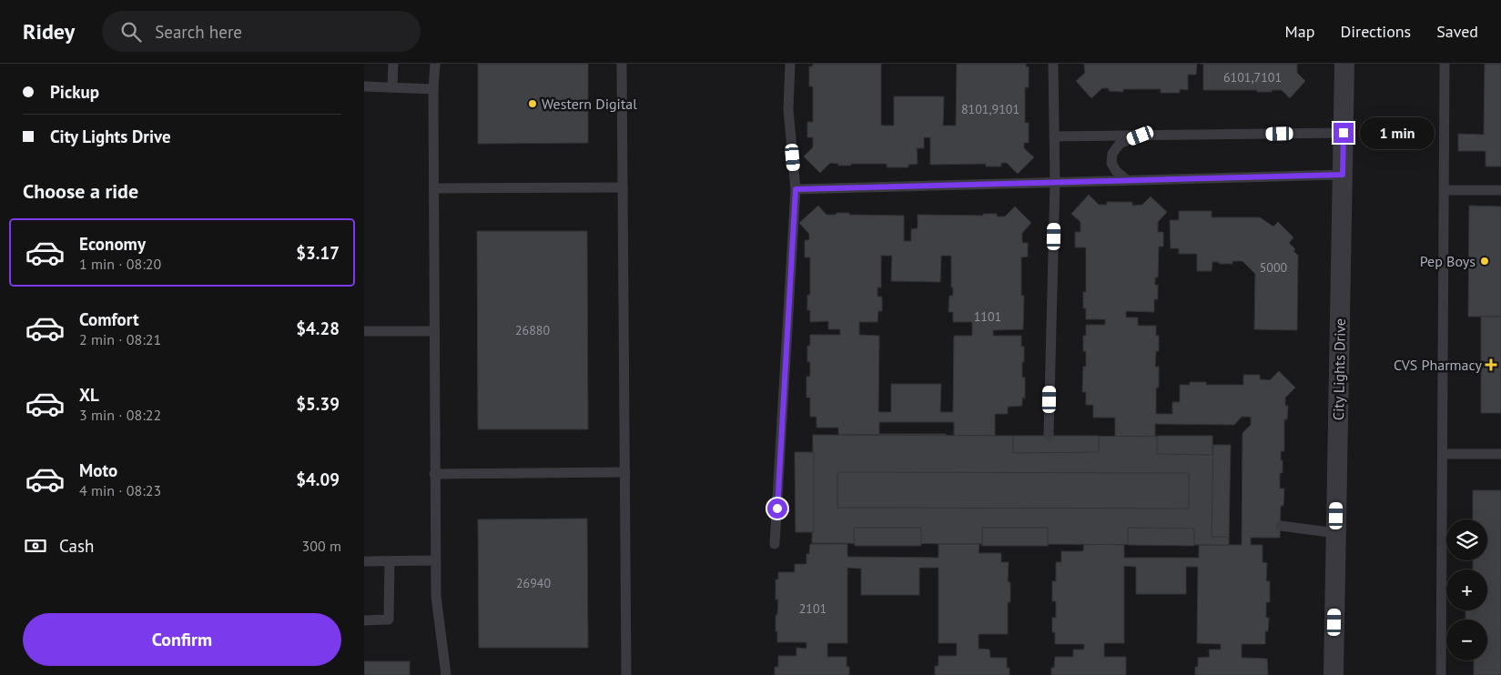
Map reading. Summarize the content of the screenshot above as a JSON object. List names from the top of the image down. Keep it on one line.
{"streets":{"street":["City Lights Drive"]},"places":{"other":["Western Digital","Pep Boys"],"health":["CVS Pharmacy"]},"house_numbers":["6101,7101","8101,9101","5000","1101","26880","26940","2101"],"page":{"header":"Ridey","search":"Search here","nav":["Map","Directions","Saved"],"banner":["Pickup","City Lights Drive"],"bubble":"1 min","heading":"Choose a ride","list":[{"name":"Economy","note":"1 min · 08:20","value":"$3.17"},{"name":"Comfort","note":"2 min · 08:21","value":"$4.28"},{"name":"XL","note":"3 min · 08:22","value":"$5.39"},{"name":"Moto","note":"4 min · 08:23","value":"$4.09"}],"map_buttons":["+","−"],"pay":["Cash","300 m"],"buttons":"Confirm"}}
